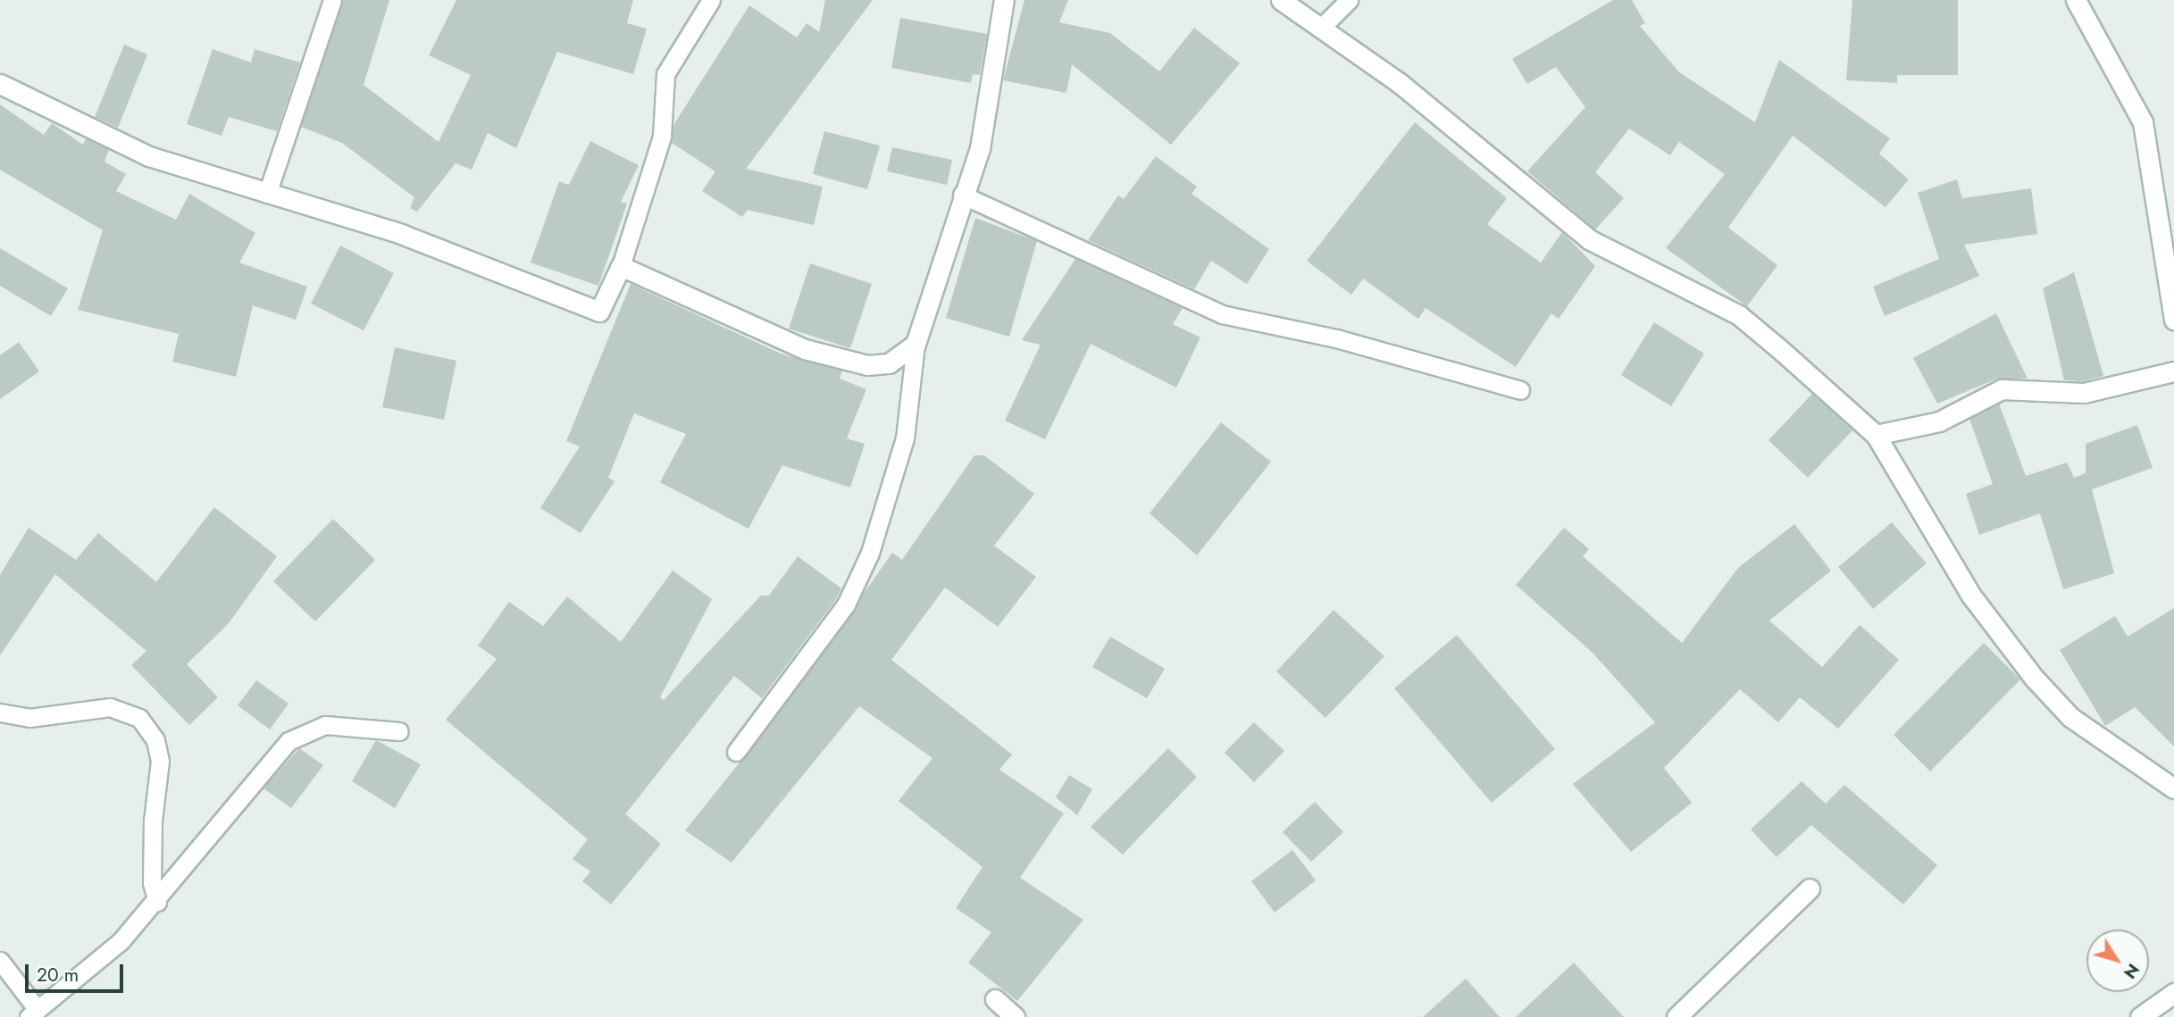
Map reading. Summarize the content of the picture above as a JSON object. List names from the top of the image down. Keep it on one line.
{"scale_bar":"20 m","north":"bottom right"}
